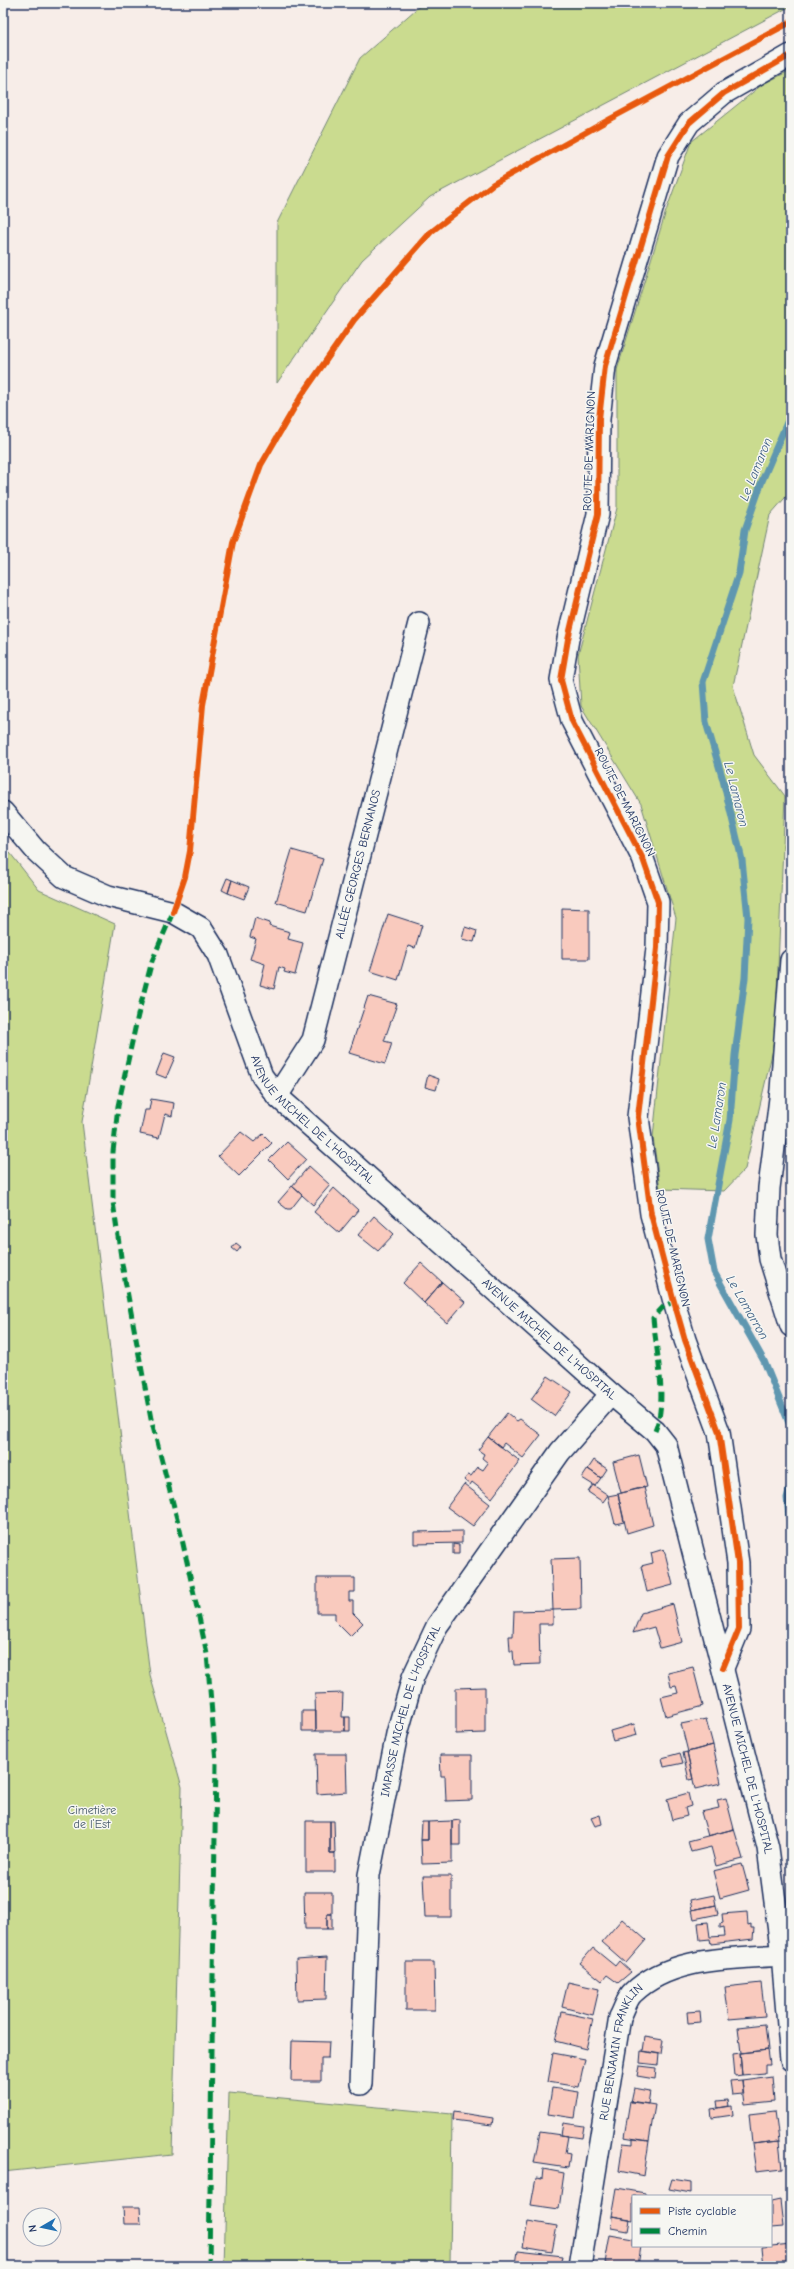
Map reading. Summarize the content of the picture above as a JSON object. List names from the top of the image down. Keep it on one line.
{"streets":{"street":["ROUTE DE MARIGNON","ALLÉE GEORGES BERNANOS","AVENUE MICHEL DE L'HOSPITAL","IMPASSE MICHEL DE L'HOSPITAL","RUE BENJAMIN FRANKLIN"]},"crossings":[["ROUTE DE MARIGNON","AVENUE MICHEL DE L'HOSPITAL"],["ALLÉE GEORGES BERNANOS","AVENUE MICHEL DE L'HOSPITAL"],["AVENUE MICHEL DE L'HOSPITAL","IMPASSE MICHEL DE L'HOSPITAL"],["AVENUE MICHEL DE L'HOSPITAL","RUE BENJAMIN FRANKLIN"]],"water":["Le Lamaron","Le Lamarron"],"parks":["Cimetière de l’Est"],"legend":["Piste cyclable","Chemin"],"north":"left"}
